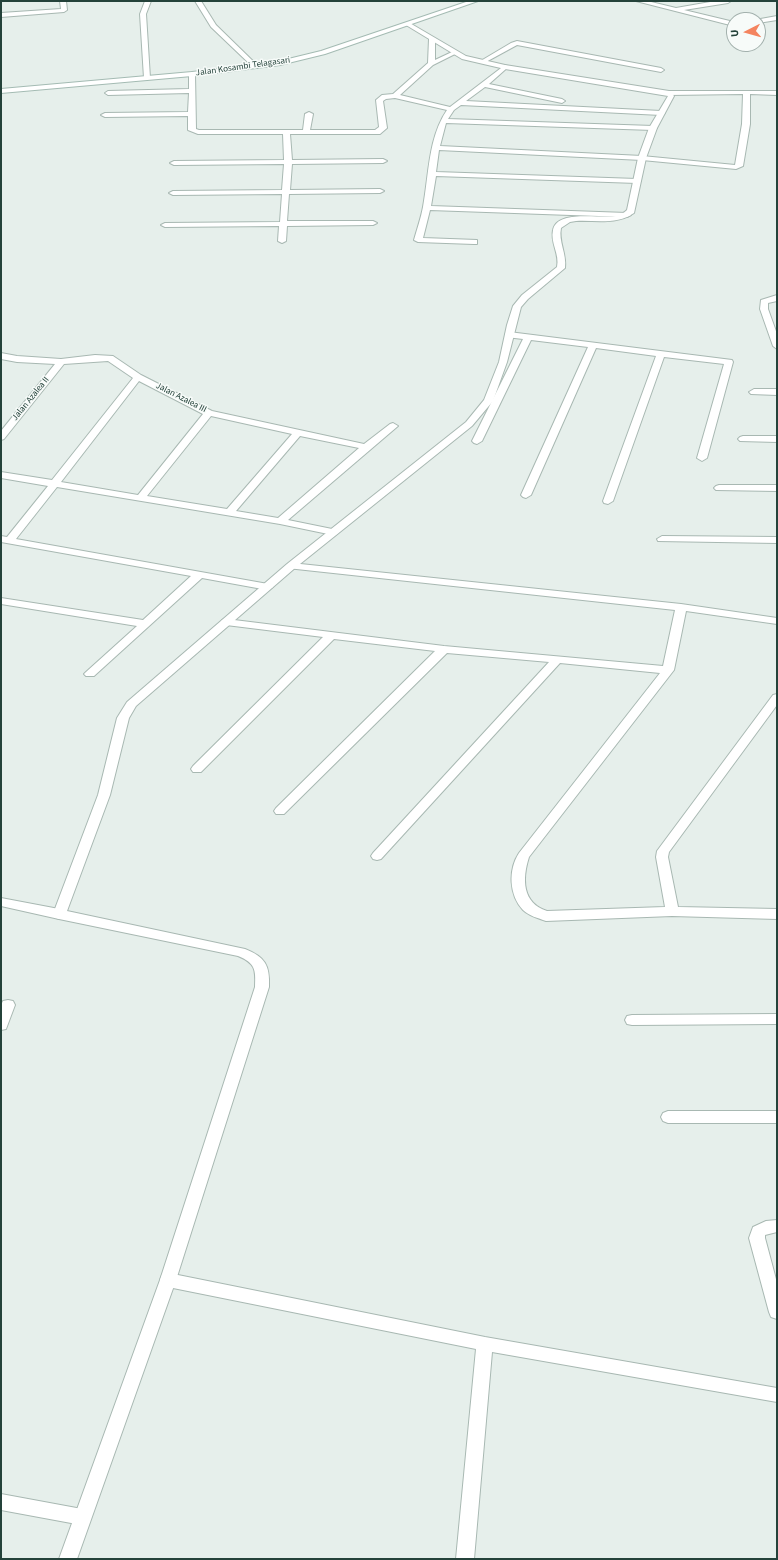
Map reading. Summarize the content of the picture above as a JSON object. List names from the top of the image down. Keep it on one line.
{"streets":{"street":["Jalan Kosambi Telagasari","Jalan Azalea III","Jalan Azalea II"]},"crossings":[["Jalan Azalea III","Jalan Azalea II"]],"north":"left"}
